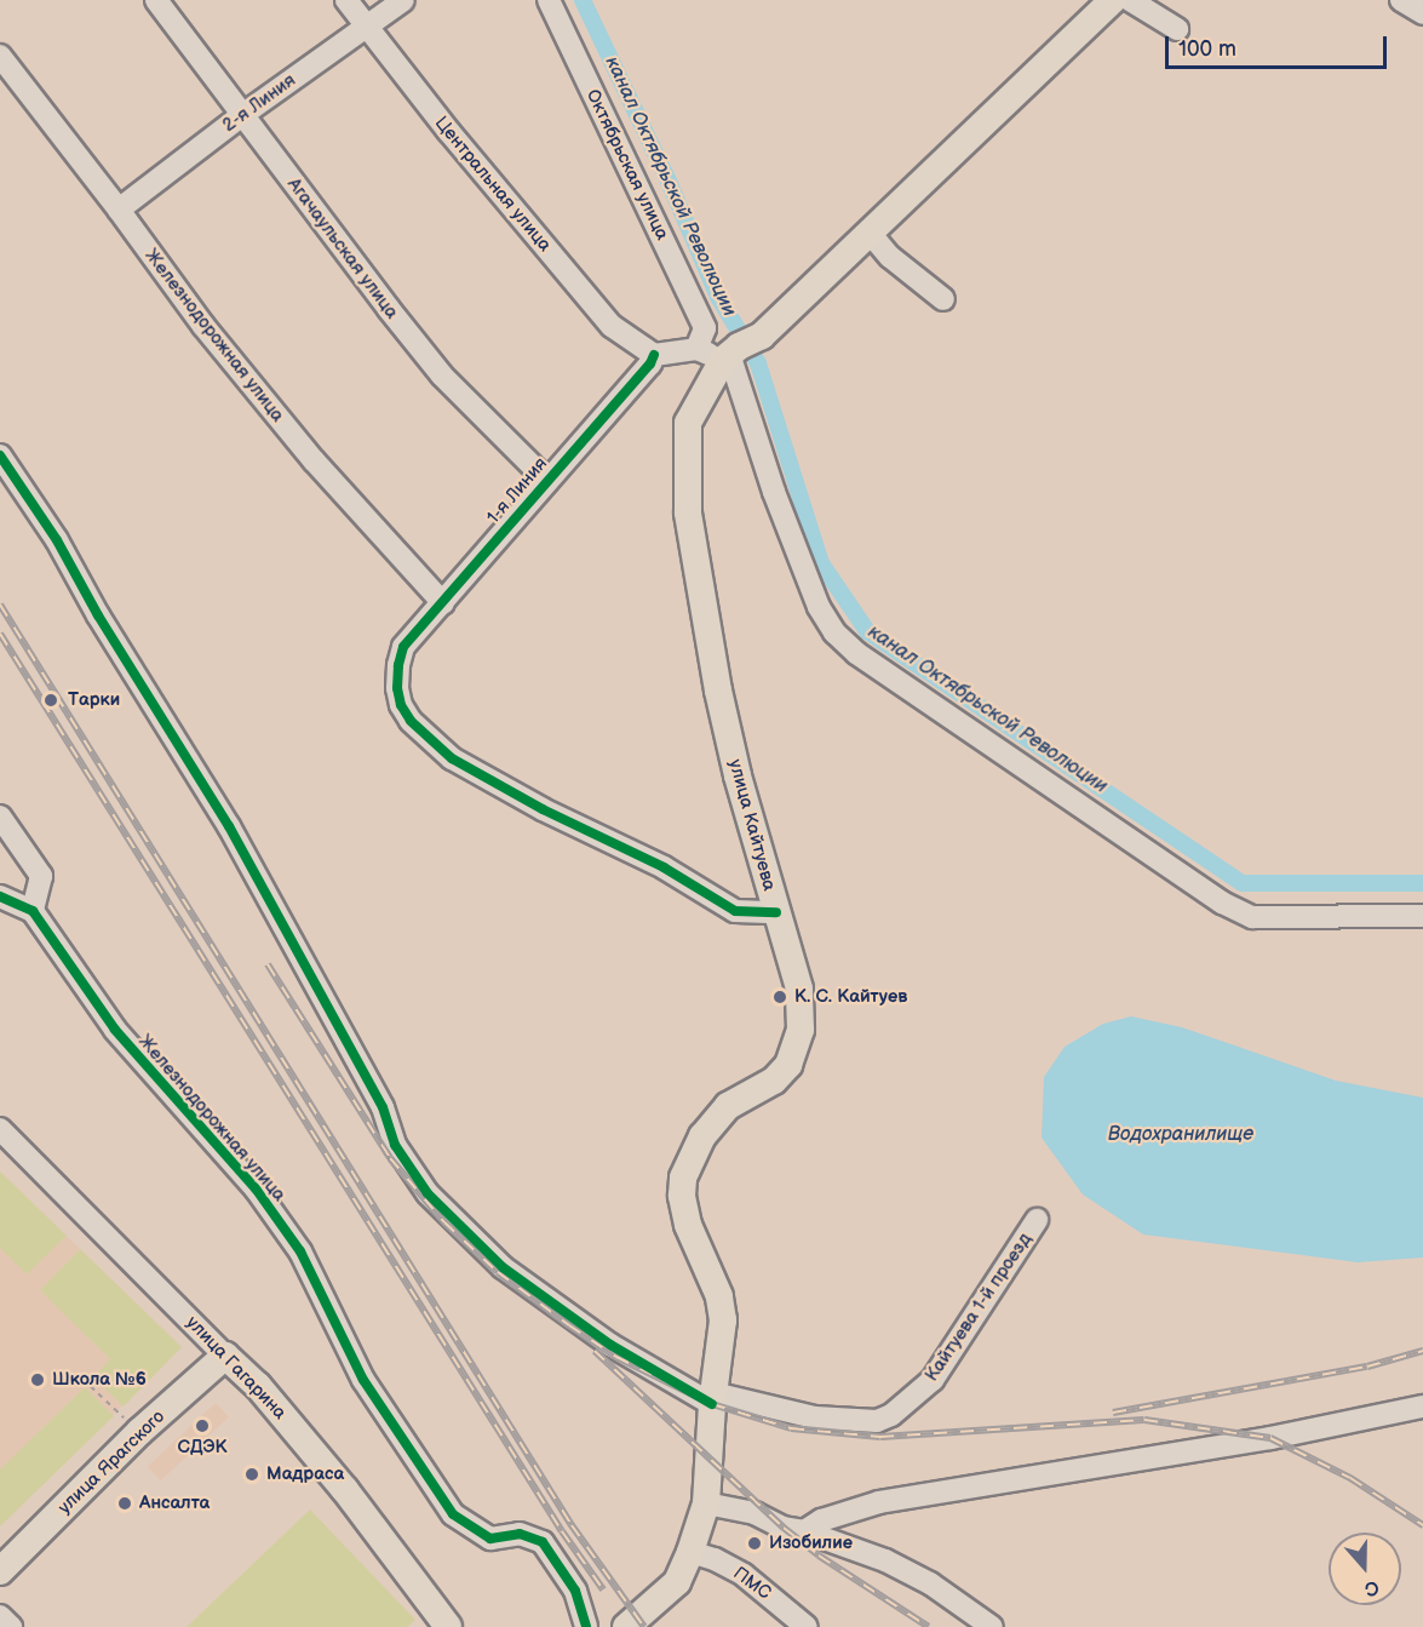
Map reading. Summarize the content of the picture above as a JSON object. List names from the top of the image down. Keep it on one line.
{"streets":{"main road":["улица Кайтуева","улица Гагарина","улица Ярагского"],"street":["2-я Линия","Октябрьская улица","Центральная улица","Агачаульская улица","Железнодорожная улица","1-я Линия","Кайтуева 1-й проезд","ПМС"]},"crossings":[["2-я Линия","Центральная улица"],["2-я Линия","Агачаульская улица"],["2-я Линия","Железнодорожная улица"],["Центральная улица","1-я Линия"],["Агачаульская улица","1-я Линия"],["Железнодорожная улица","1-я Линия"],["1-я Линия","улица Кайтуева"],["улица Кайтуева","Кайтуева 1-й проезд"],["улица Кайтуева","ПМС"],["улица Гагарина","улица Ярагского"]],"water":["канал Октябрьской Революции","Водохранилище"],"places":["Тарки","К. С. Кайтуев","Школа №6","СДЭК","Мадраса","Ансалта","Изобилие"],"scale_bar":"100 m","north":"bottom"}
